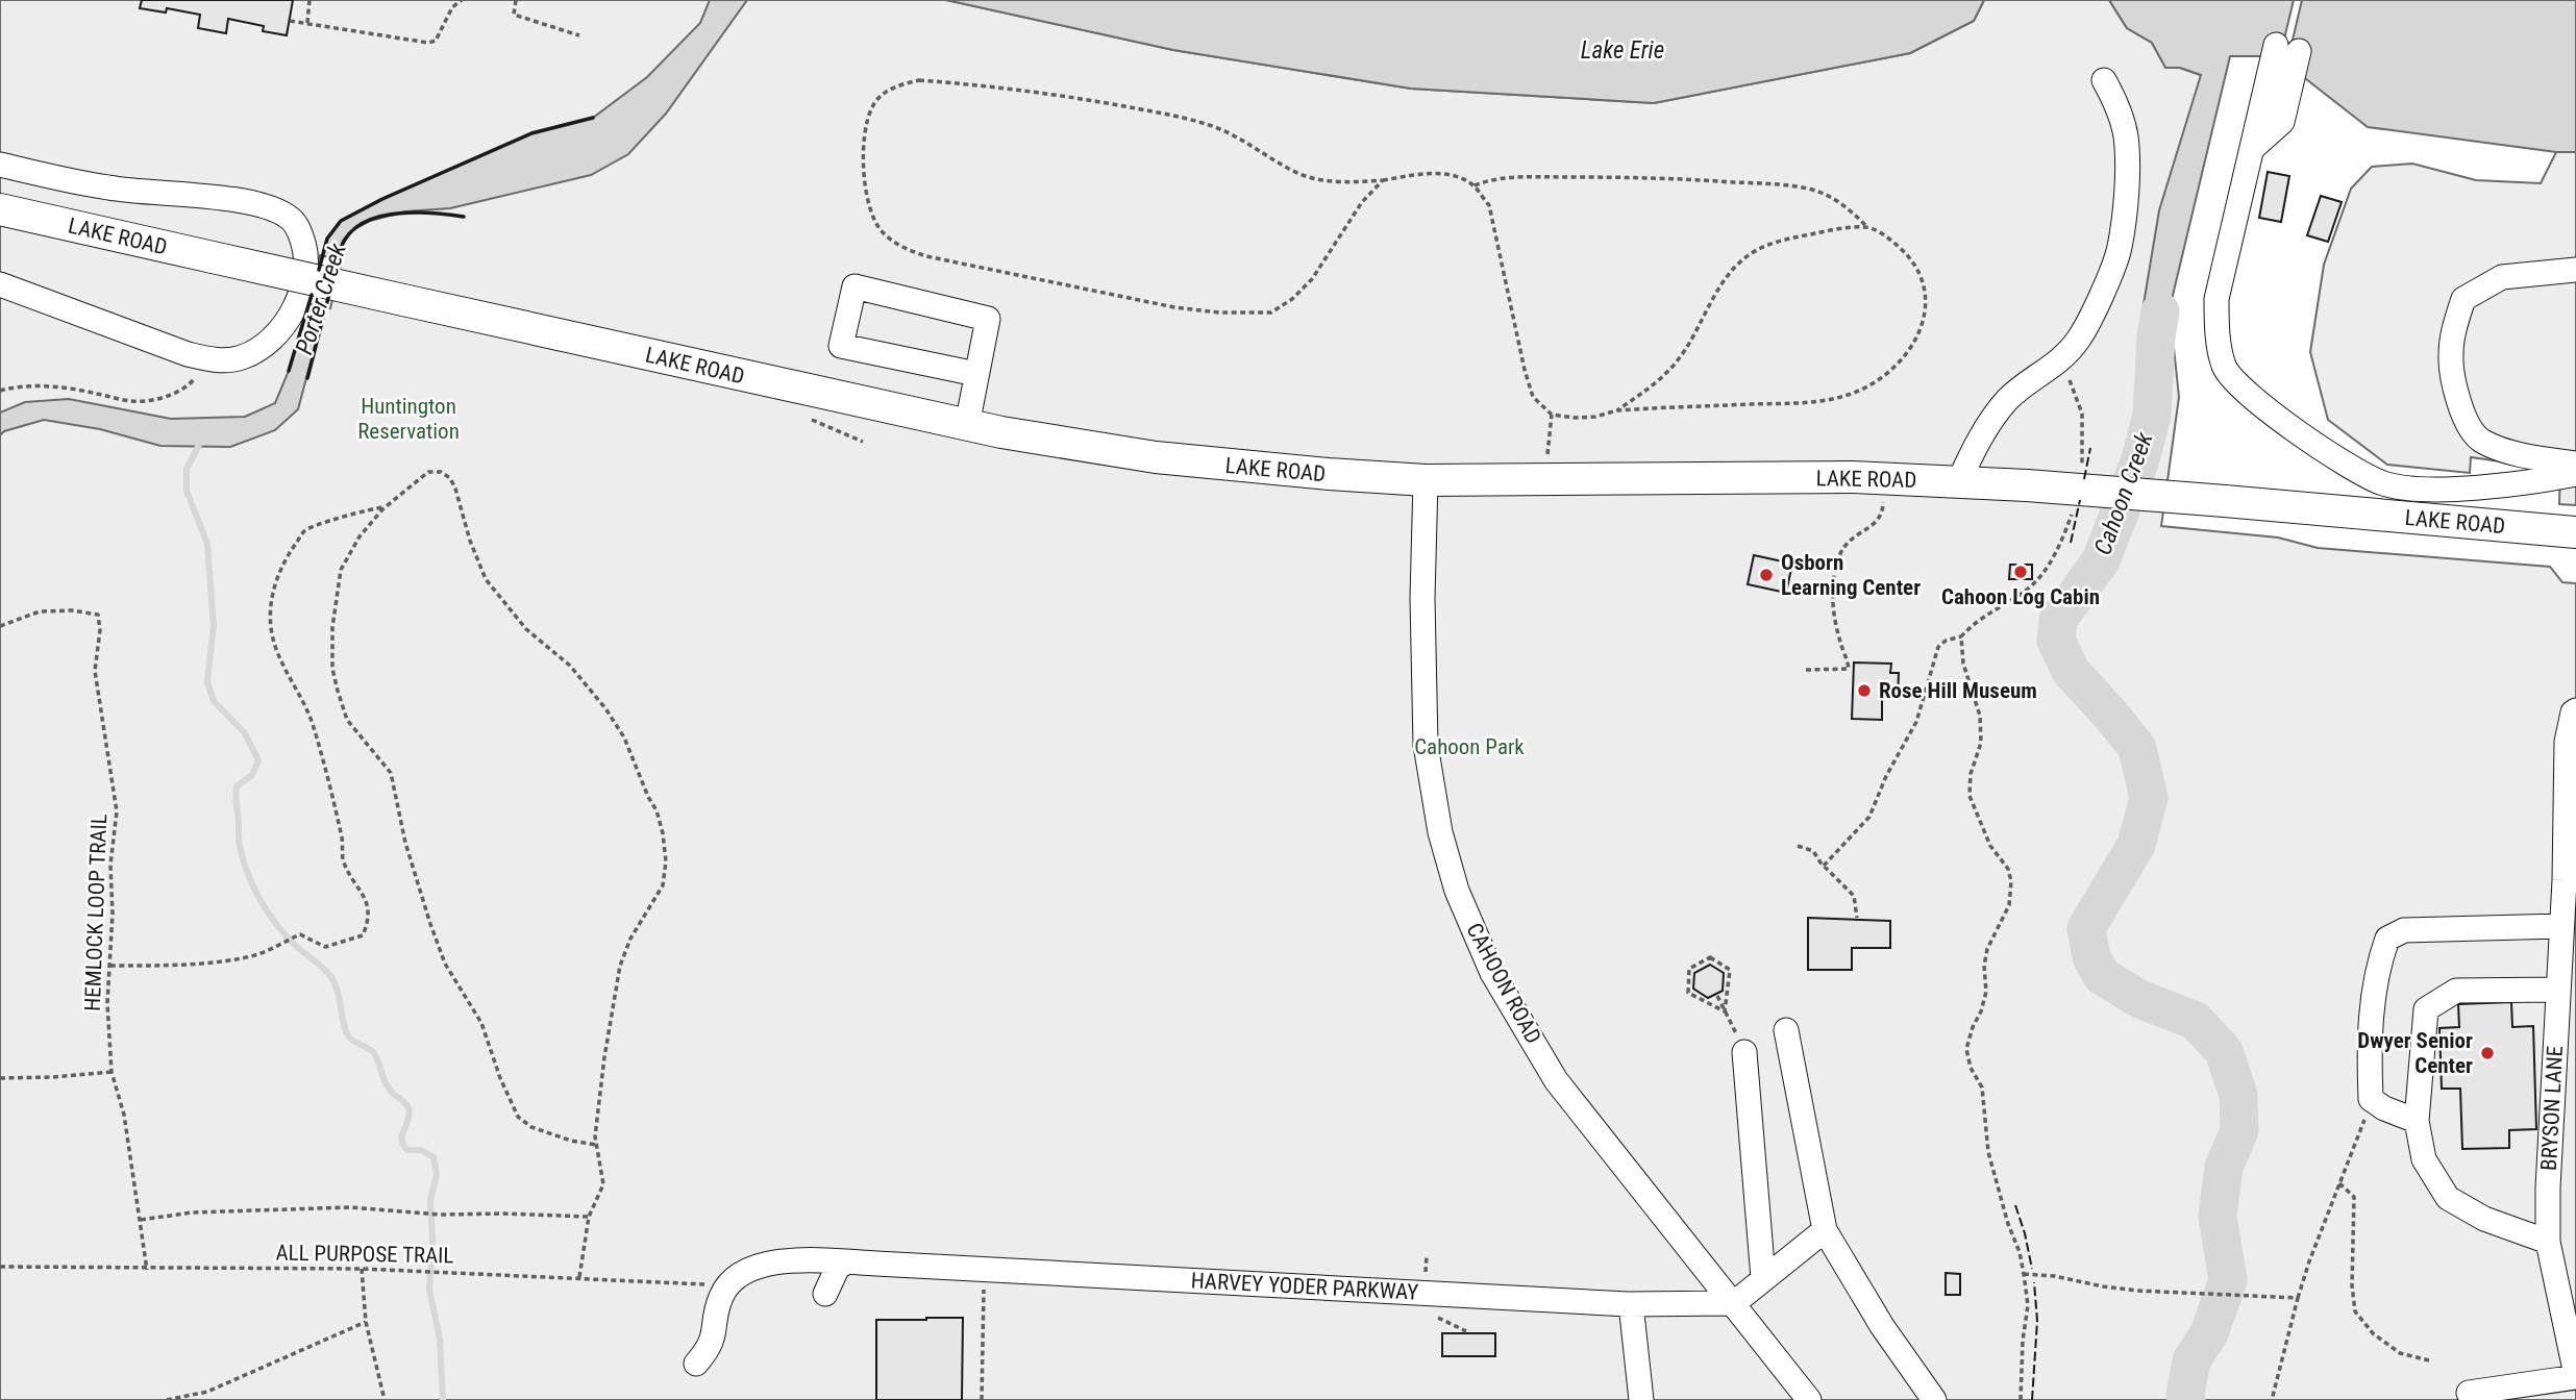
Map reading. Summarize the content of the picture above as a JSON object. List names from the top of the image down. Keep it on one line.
{"streets":{"main road":["LAKE ROAD"],"street":["CAHOON ROAD","BRYSON LANE","HARVEY YODER PARKWAY"],"path":["HEMLOCK LOOP TRAIL","ALL PURPOSE TRAIL"]},"crossings":[["LAKE ROAD","CAHOON ROAD"],["HEMLOCK LOOP TRAIL","ALL PURPOSE TRAIL"],["CAHOON ROAD","HARVEY YODER PARKWAY"],["ALL PURPOSE TRAIL","HARVEY YODER PARKWAY"]],"water":["Lake Erie","Porter Creek","Cahoon Creek"],"parks":["Huntington Reservation","Cahoon Park"],"places":["Cahoon Log Cabin","Osborn Learning Center","Rose Hill Museum","Dwyer Senior Center"]}
